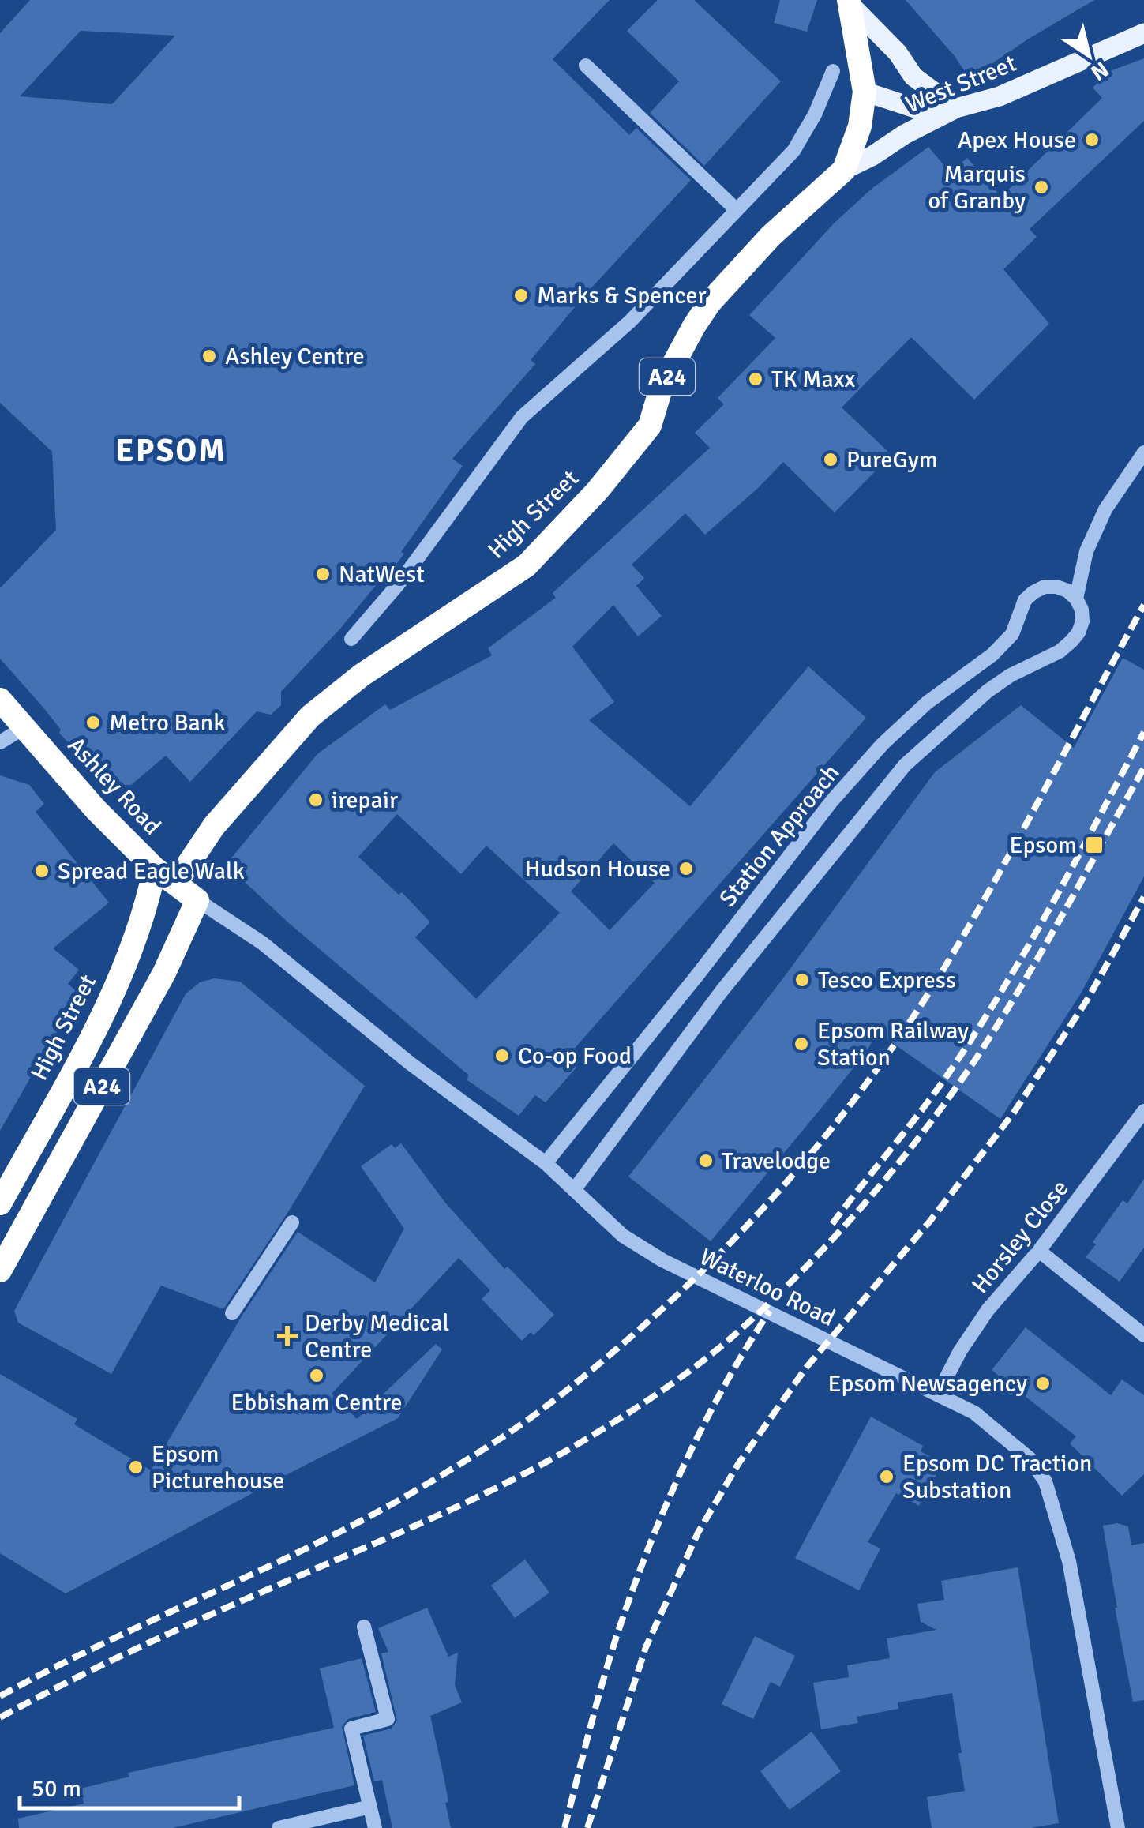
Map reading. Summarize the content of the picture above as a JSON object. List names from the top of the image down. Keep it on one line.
{"streets":{"highway":["A24","High Street","Ashley Road"],"main road":["West Street"],"street":["Station Approach","Horsley Close","Waterloo Road"]},"crossings":[["West Street","A24"],["West Street","High Street"],["A24","High Street"],["A24","Ashley Road"],["A24","Waterloo Road"],["High Street","Ashley Road"],["Ashley Road","Waterloo Road"],["Station Approach","Waterloo Road"],["Horsley Close","Waterloo Road"]],"districts":["EPSOM"],"places":{"other":["Apex House","Marquis of Granby","Marks & Spencer","Ashley Centre","TK Maxx","PureGym","NatWest","Metro Bank","irepair","Hudson House","Spread Eagle Walk","Tesco Express","Epsom Railway Station","Co-op Food","Travelodge","Ebbisham Centre","Epsom Newsagency","Epsom Picturehouse","Epsom DC Traction Substation"],"transit":["Epsom"],"health":["Derby Medical Centre"]},"scale_bar":"50 m","north":"bottom right"}
